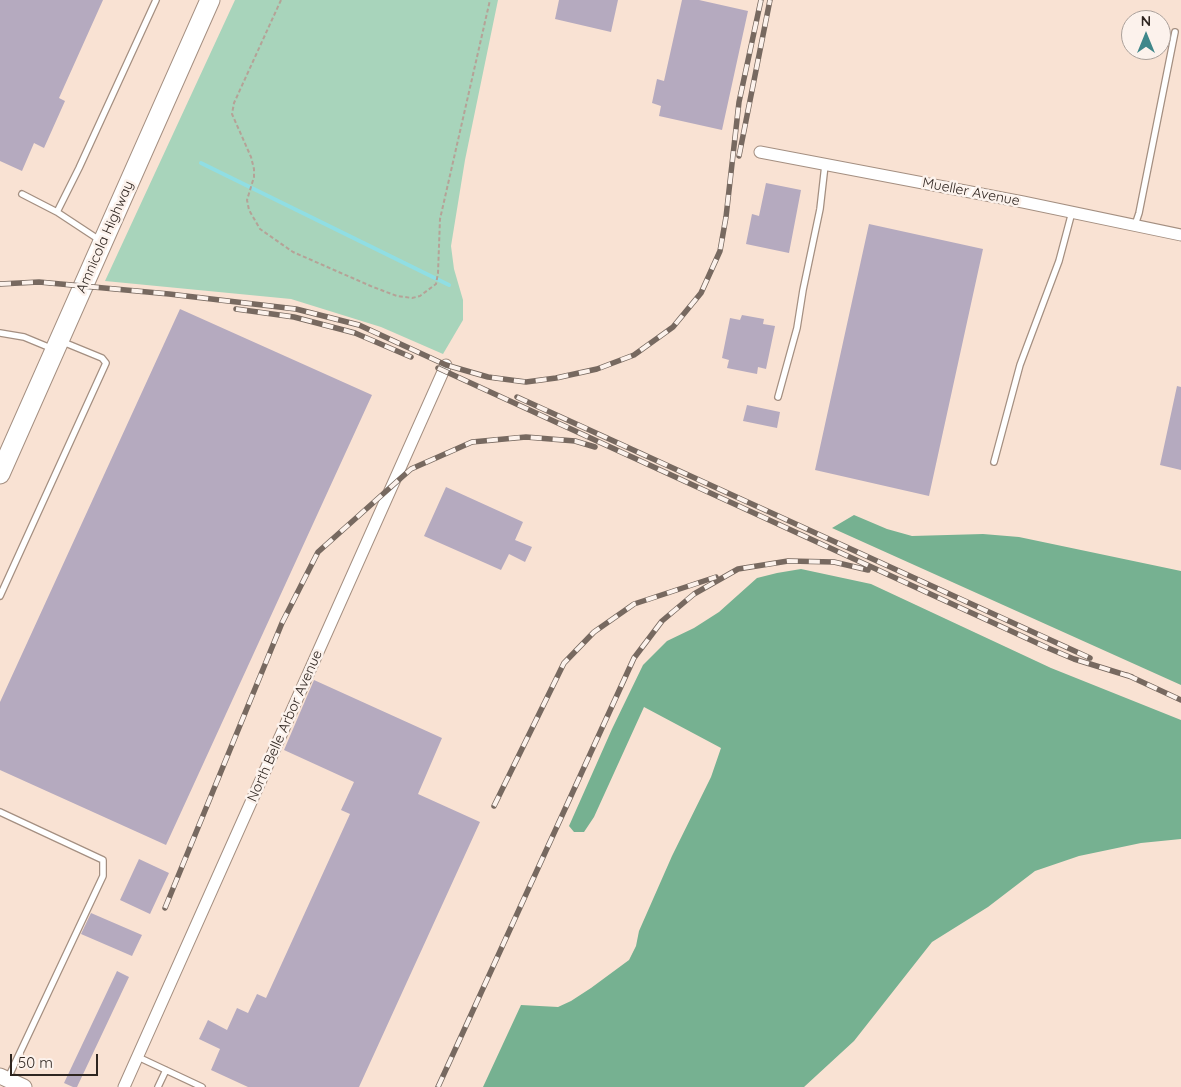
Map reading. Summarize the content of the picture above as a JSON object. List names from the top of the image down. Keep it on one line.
{"streets":{"main road":["Amnicola Highway"],"street":["Mueller Avenue","North Belle Arbor Avenue"]},"scale_bar":"50 m","north":"top"}
